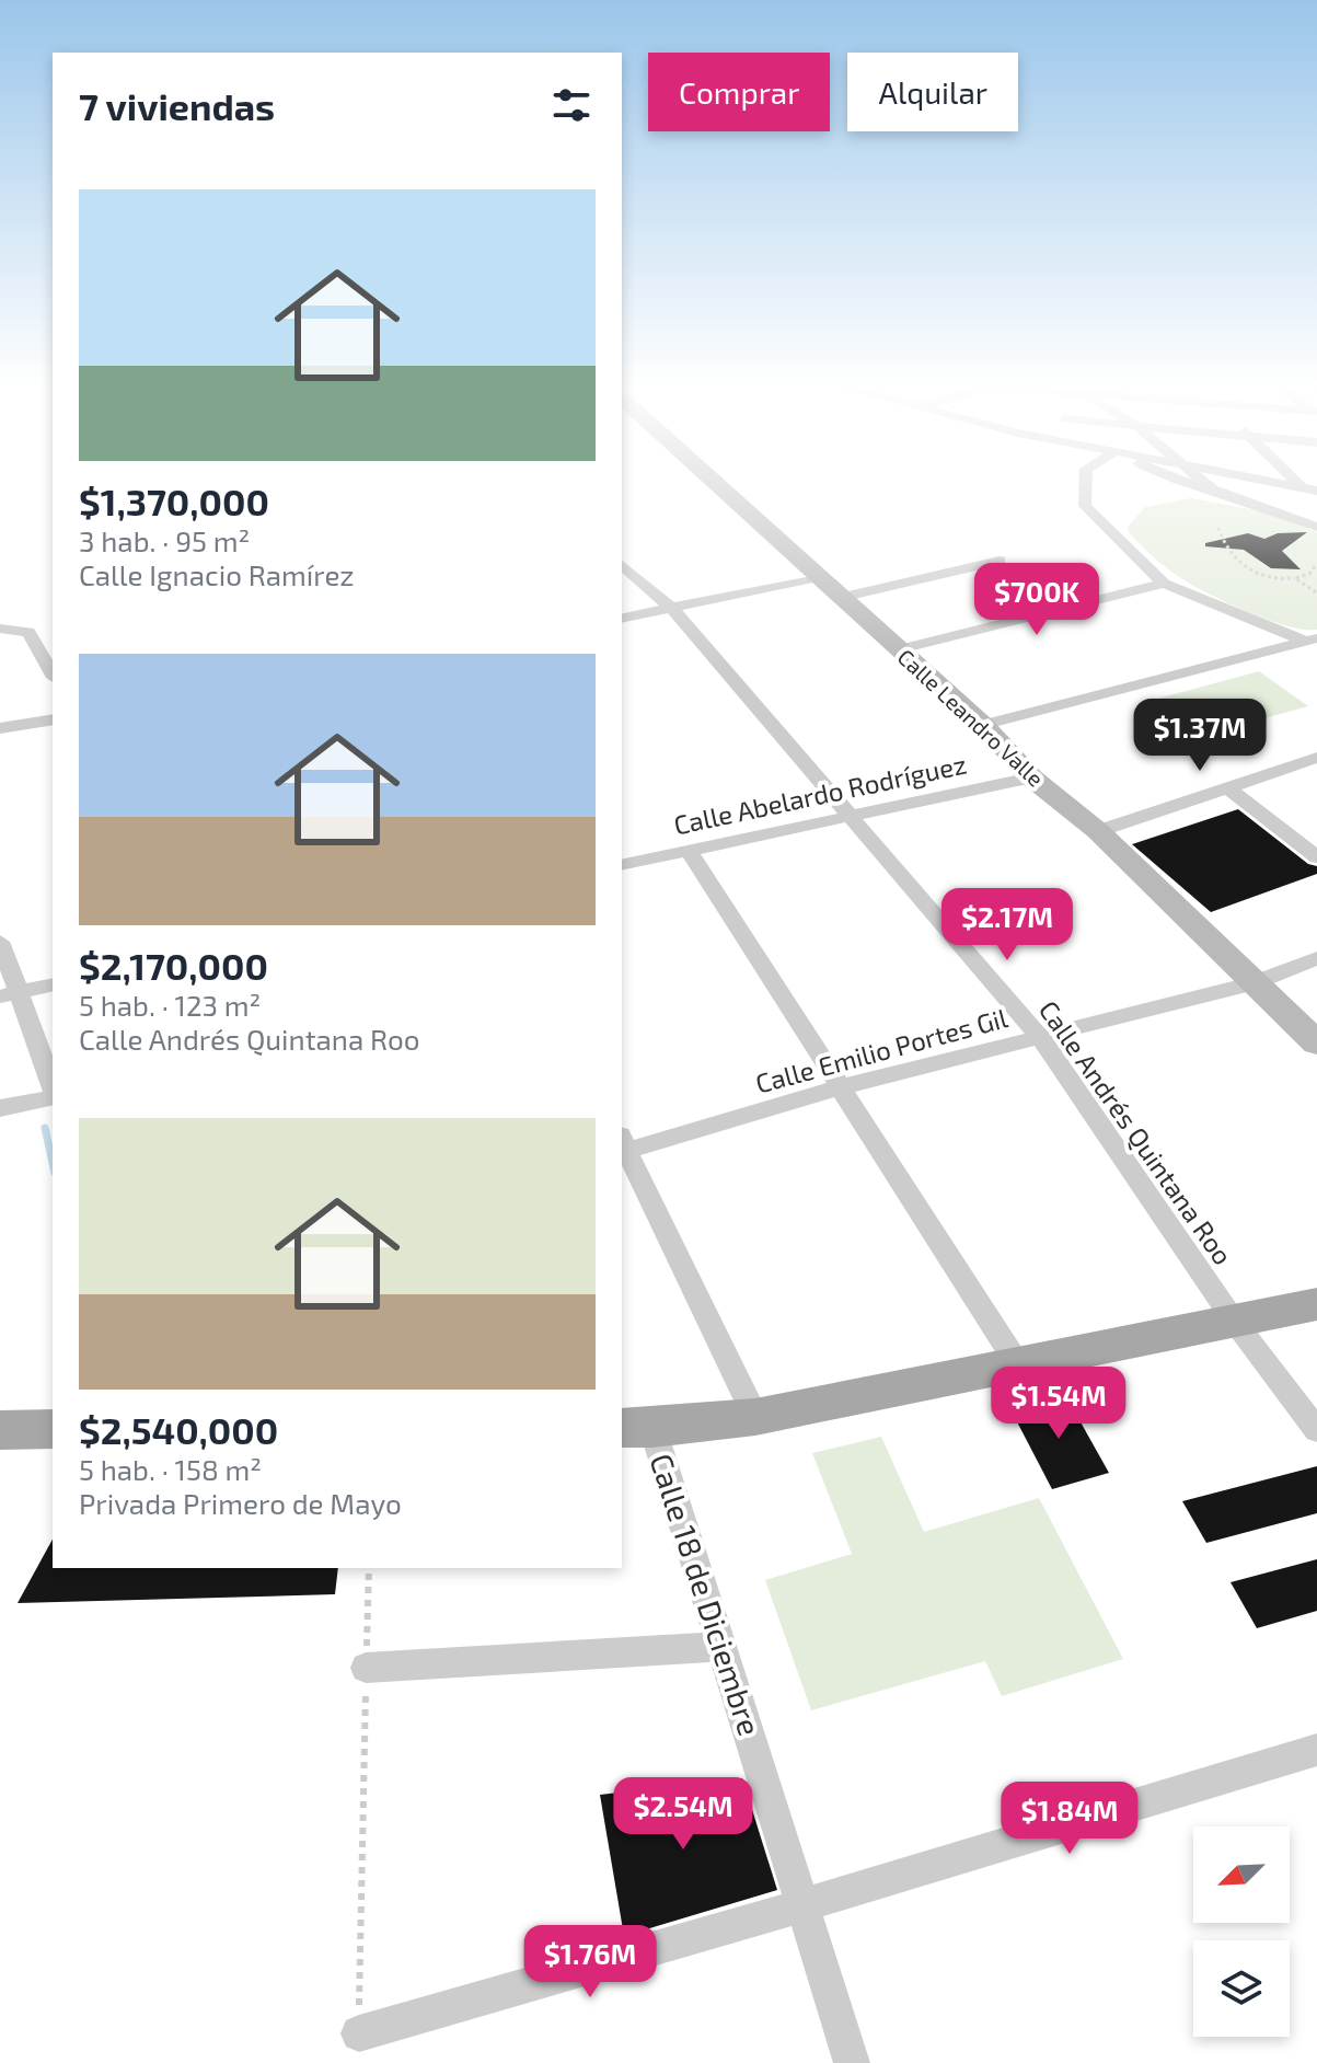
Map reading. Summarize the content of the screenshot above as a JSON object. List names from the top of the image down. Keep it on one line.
{"streets":{"street":["Calle Leandro Valle","Calle Abelardo Rodríguez","Calle Emilio Portes Gil","Calle Andrés Quintana Roo","Calle 18 de Diciembre"]},"crossings":[["Calle Leandro Valle","Calle Abelardo Rodríguez"],["Calle Leandro Valle","Calle Emilio Portes Gil"],["Calle Abelardo Rodríguez","Calle Andrés Quintana Roo"],["Calle Emilio Portes Gil","Calle Andrés Quintana Roo"]],"north":"bottom left","page":{"chip":["Comprar","Alquilar"],"heading":"7 viviendas","list":[{"name":"$1,370,000","note":"3 hab. · 95 m² · Calle Ignacio Ramírez"},{"name":"$2,170,000","note":"5 hab. · 123 m² · Calle Andrés Quintana Roo"},{"name":"$2,540,000","note":"5 hab. · 158 m² · Privada Primero de Mayo"}],"price":["$700K","$1.37M","$2.17M","$1.54M","$2.54M","$1.84M","$1.76M"]}}
